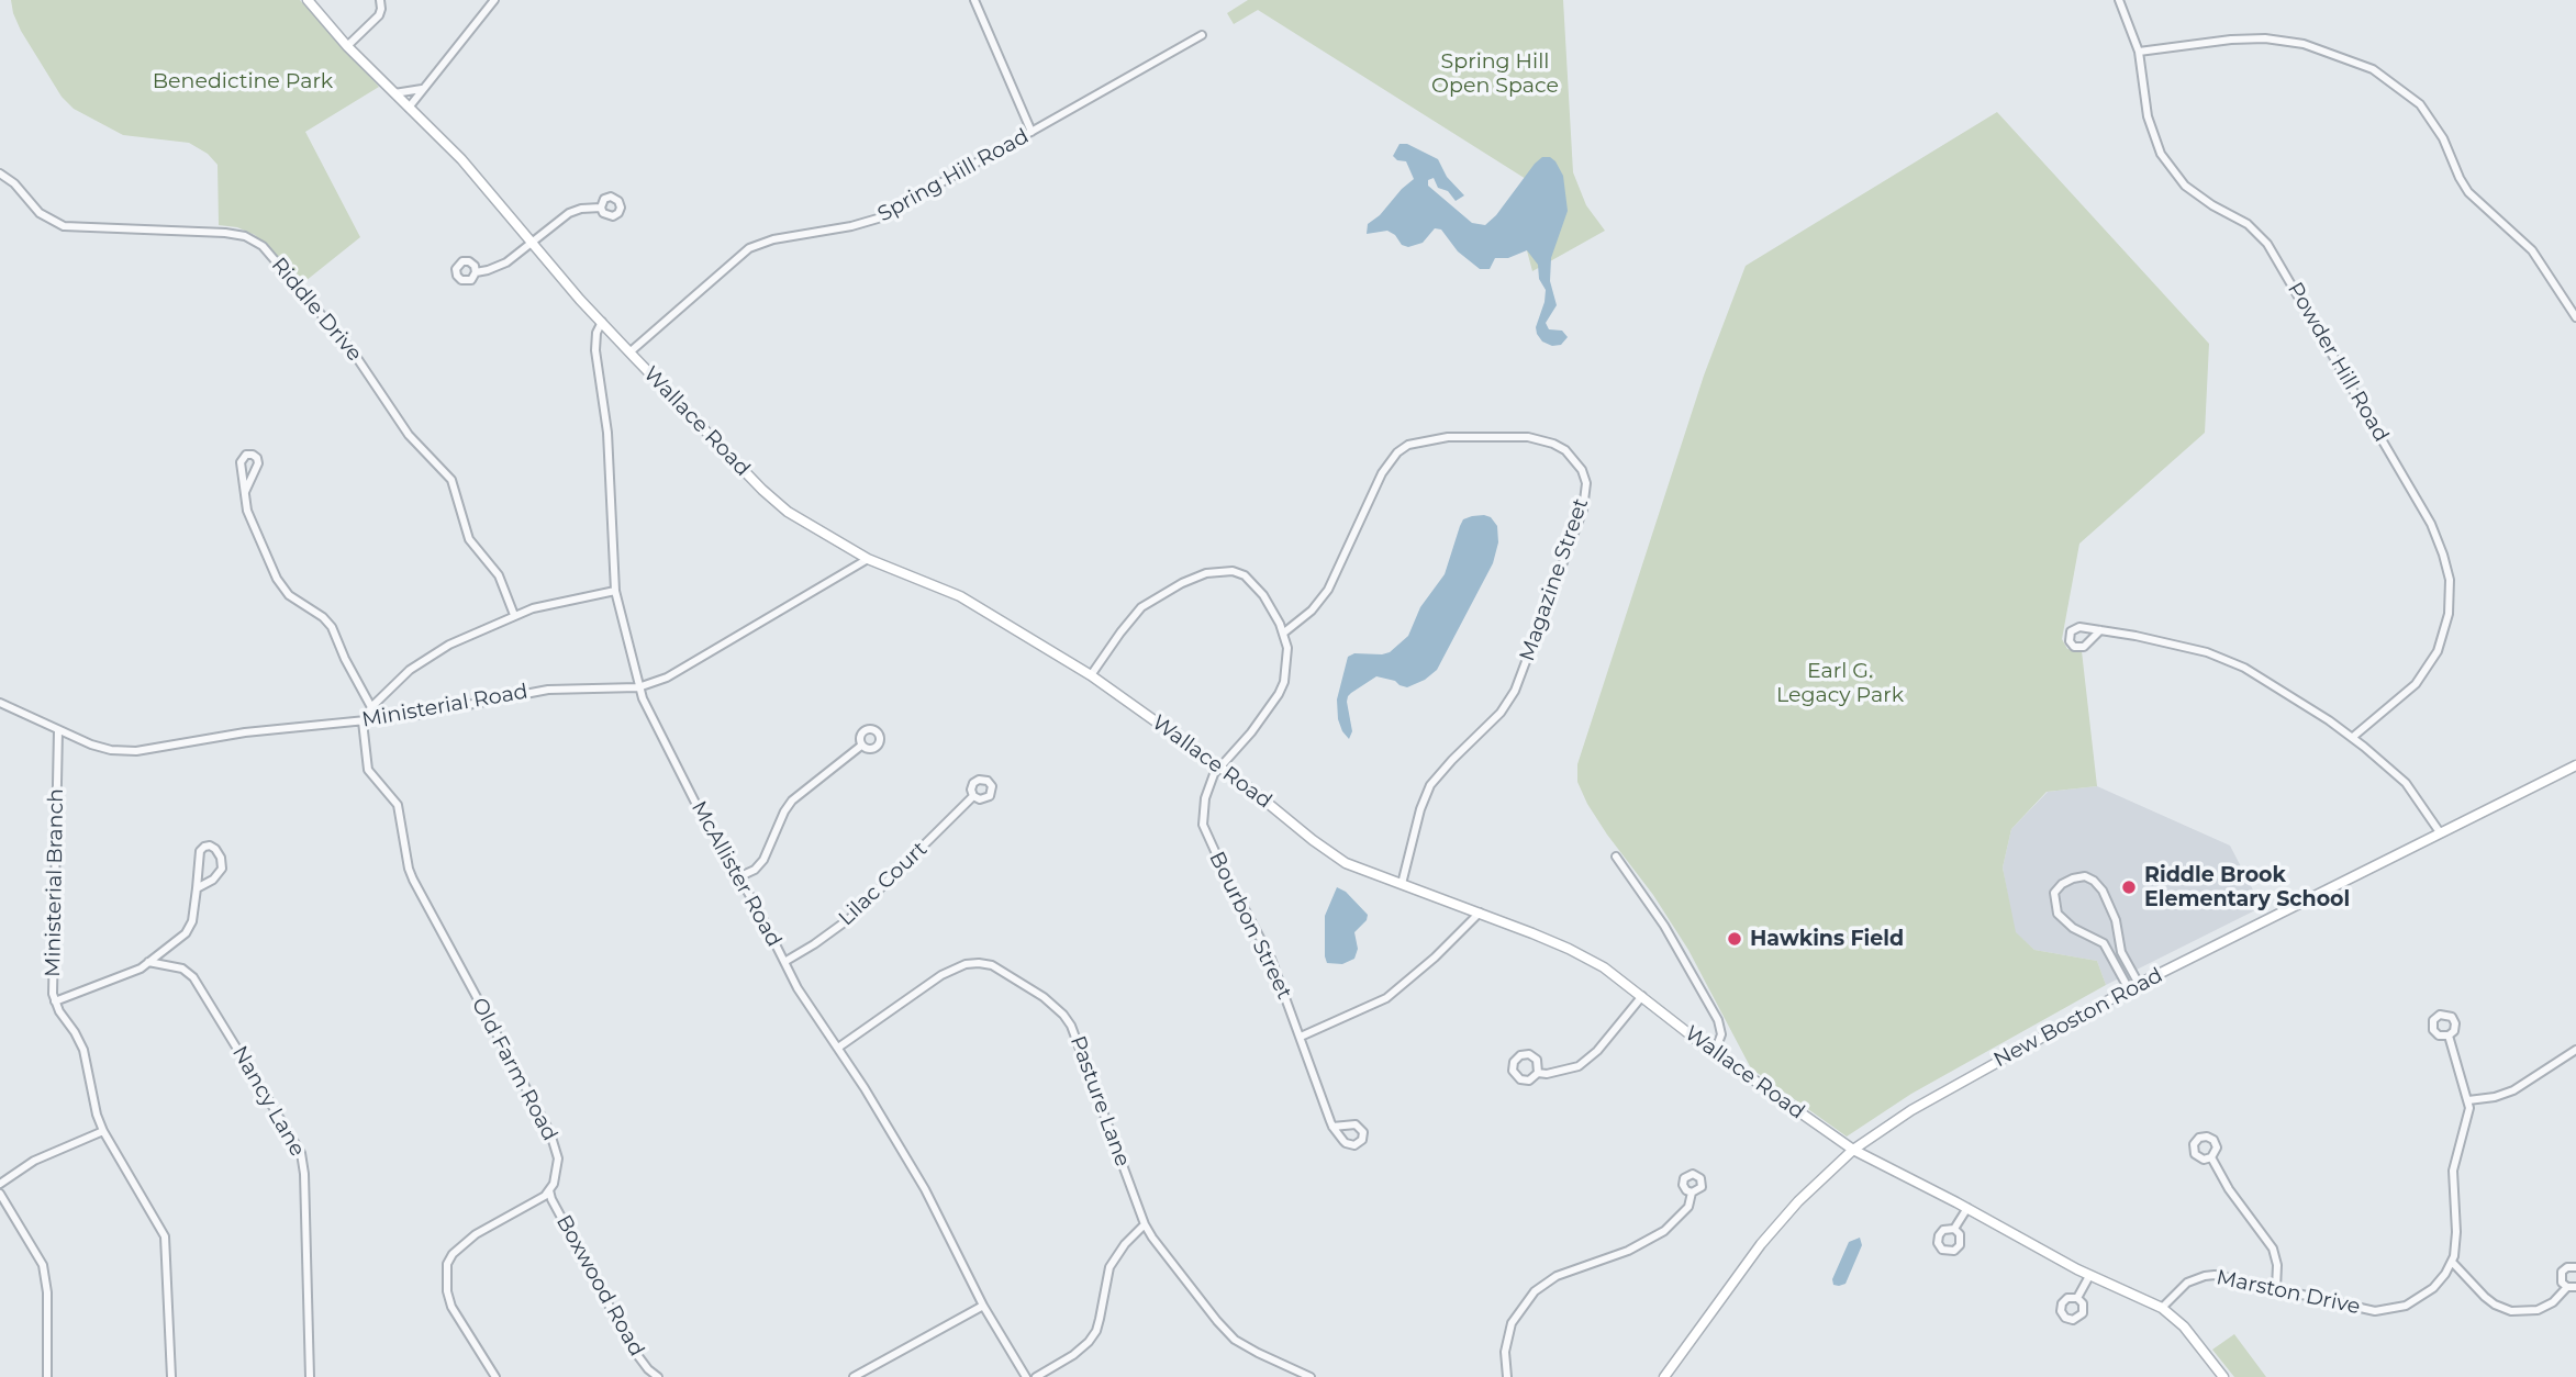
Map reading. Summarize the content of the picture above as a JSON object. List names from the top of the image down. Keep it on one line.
{"streets":{"street":["Spring Hill Road","Riddle Drive","Powder Hill Road","Wallace Road","Magazine Street","Ministerial Road","McAllister Road","Ministerial Branch","Lilac Court","Bourbon Street","New Boston Road","Old Farm Road","Nancy Lane","Pasture Lane","Boxwood Road","Marston Drive"]},"crossings":[["Spring Hill Road","Wallace Road"],["Wallace Road","Magazine Street"],["Wallace Road","Ministerial Road"],["Wallace Road","McAllister Road"],["Wallace Road","Bourbon Street"],["Wallace Road","New Boston Road"],["Wallace Road","Marston Drive"],["Magazine Street","Bourbon Street"],["Ministerial Road","McAllister Road"],["Ministerial Road","Ministerial Branch"],["Ministerial Road","Old Farm Road"],["McAllister Road","Lilac Court"],["McAllister Road","Pasture Lane"],["Old Farm Road","Boxwood Road"]],"parks":["Spring Hill Open Space","Benedictine Park","Earl G. Legacy Park"],"places":["Riddle Brook Elementary School","Hawkins Field"]}
